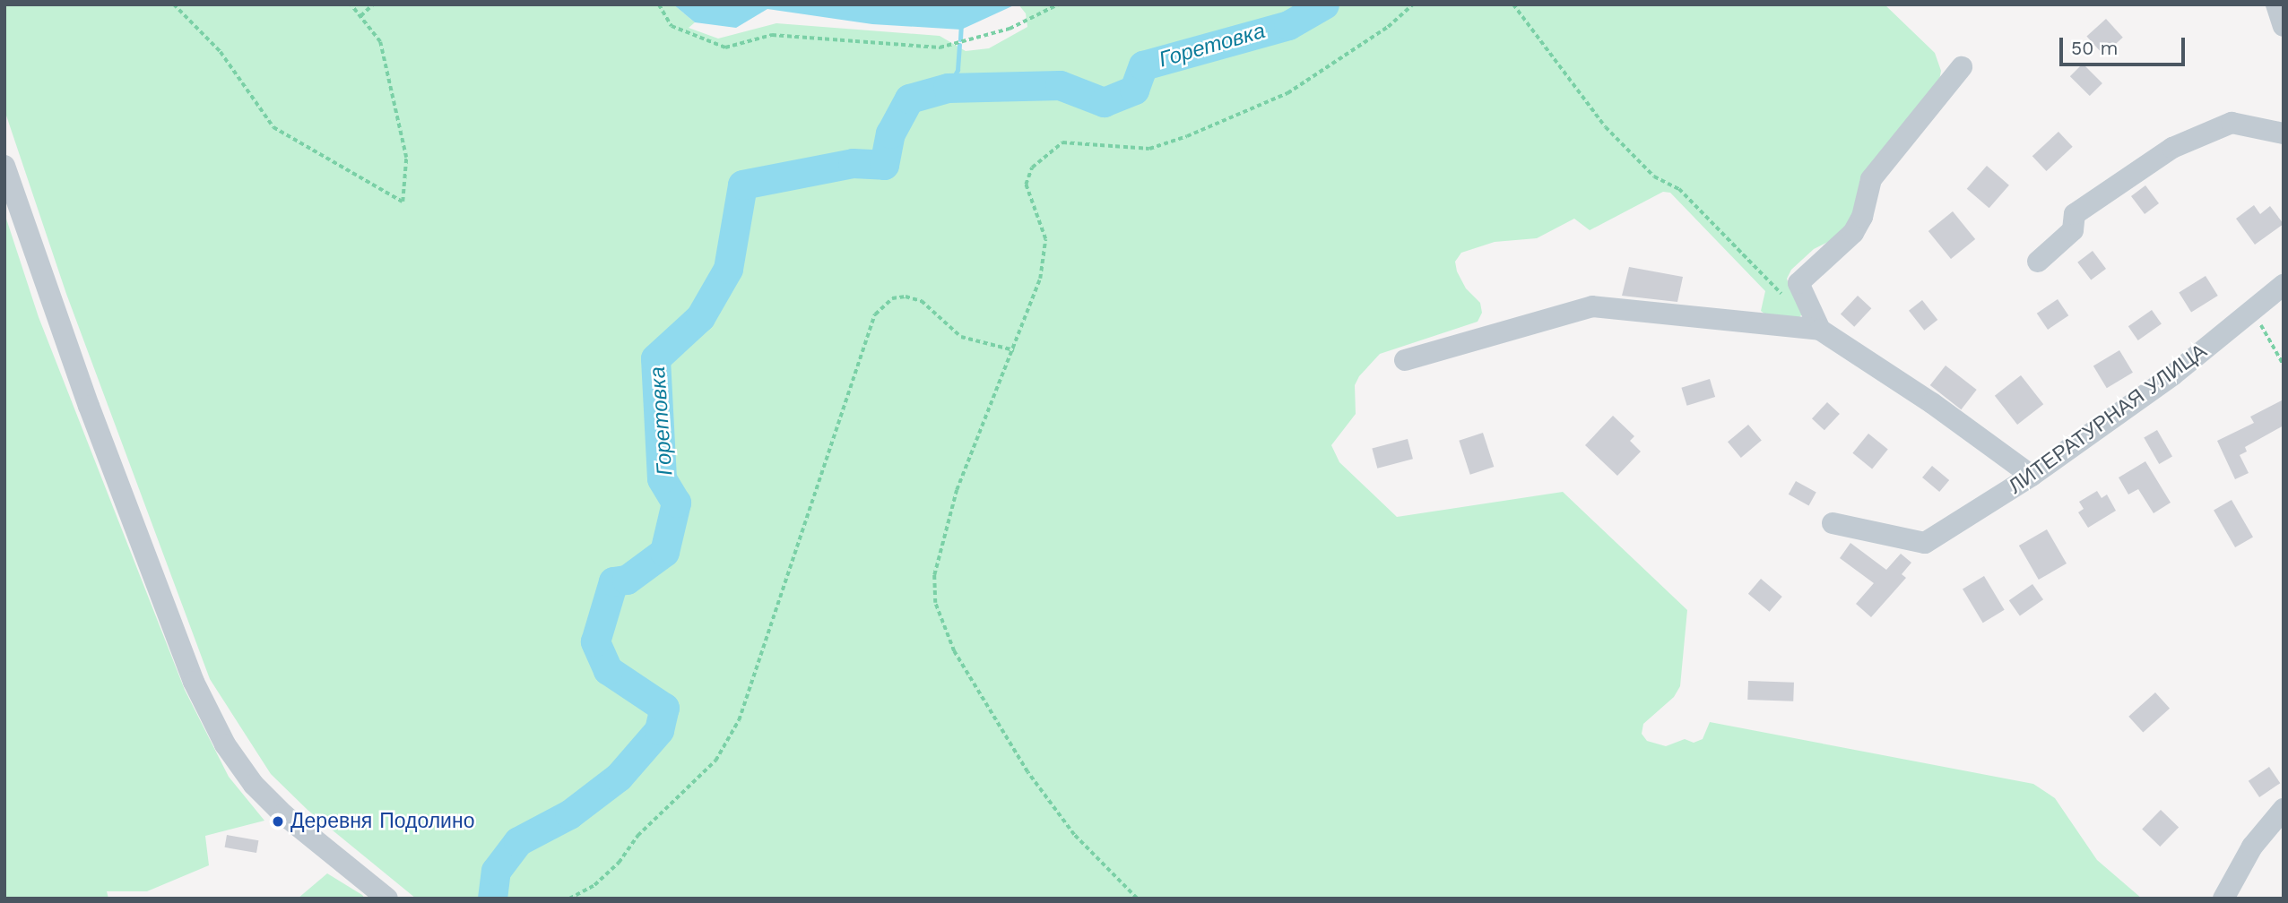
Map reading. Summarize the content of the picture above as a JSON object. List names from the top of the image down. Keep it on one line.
{"streets":{"street":["ЛИТЕРАТУРНАЯ УЛИЦА"]},"water":["Горетовка"],"places":["Деревня Подолино"],"scale_bar":"50 m"}
